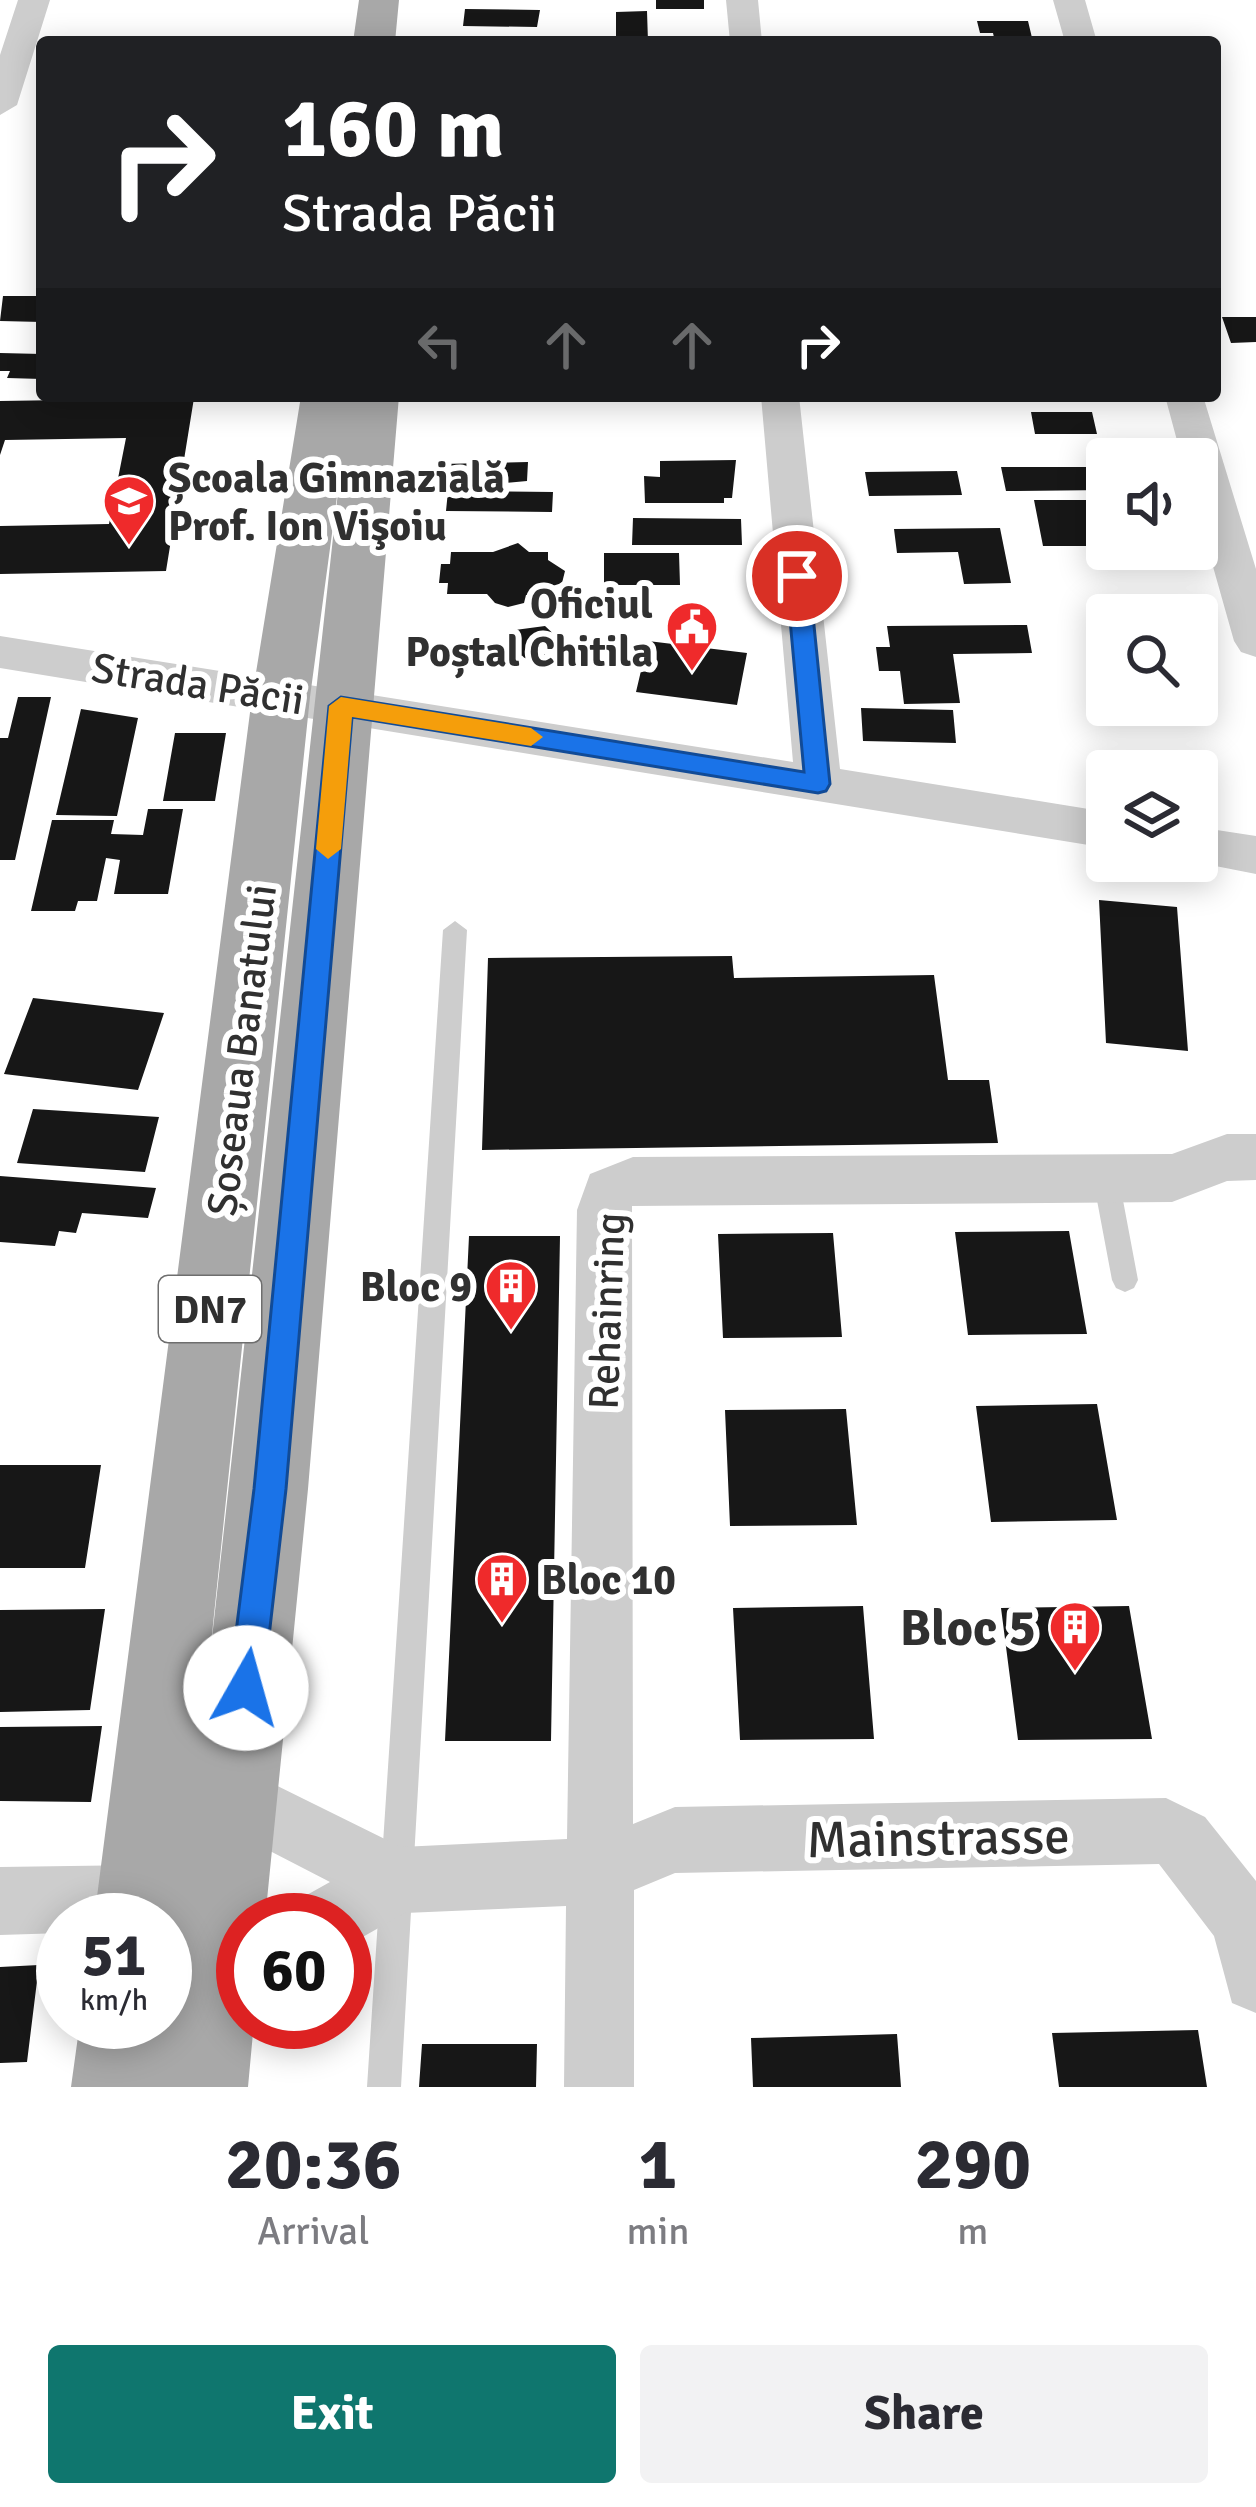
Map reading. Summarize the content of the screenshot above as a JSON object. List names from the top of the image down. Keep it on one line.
{"streets":{"main road":["Șoseaua Banatului","DN7"],"street":["Strada Păcii","Rehainring","Mainstrasse"]},"crossings":[["Strada Păcii","Șoseaua Banatului"],["Rehainring","Mainstrasse"]],"places":{"school or university":["Școala Gimnazială Prof. Ion Vişoiu"],"public building":["Oficiul Poștal Chitila"],"building":["Bloc 9","Bloc 10","Bloc 5"]},"page":{"turn":["160 m","Strada Păcii"],"speed":"51 km/h","limit":"60","eta":["20:36","Arrival","1","min","290","m"],"buttons":["Exit","Share"]}}
